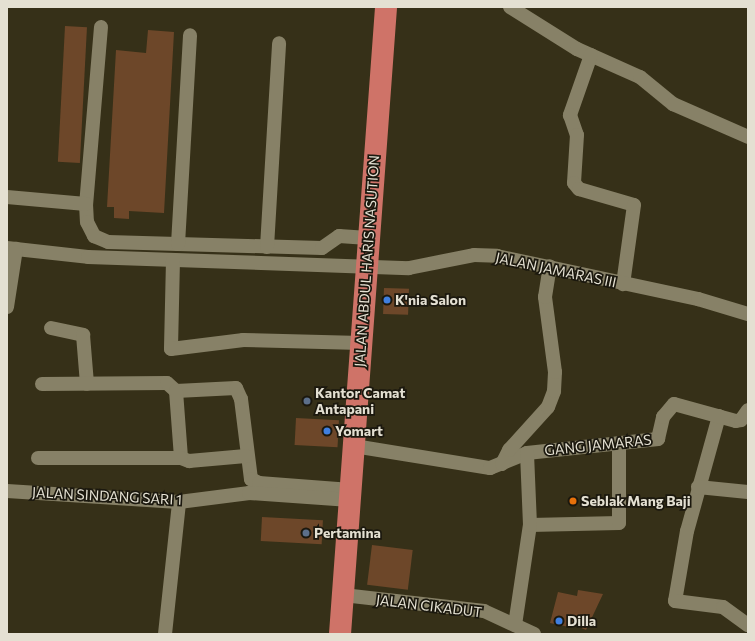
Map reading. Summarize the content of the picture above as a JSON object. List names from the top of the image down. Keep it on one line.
{"streets":{"highway":["JALAN ABDUL HARIS NASUTION"],"street":["JALAN JAMARAS III","GANG JAMARAS","JALAN SINDANG SARI 1","JALAN CIKADUT"]},"crossings":[["JALAN ABDUL HARIS NASUTION","JALAN JAMARAS III"],["JALAN ABDUL HARIS NASUTION","GANG JAMARAS"],["JALAN ABDUL HARIS NASUTION","JALAN SINDANG SARI 1"],["JALAN ABDUL HARIS NASUTION","JALAN CIKADUT"],["JALAN JAMARAS III","GANG JAMARAS"]],"places":["K'nia Salon","Kantor Camat Antapani","Yomart","Seblak Mang Baji","Pertamina","Dilla"]}
